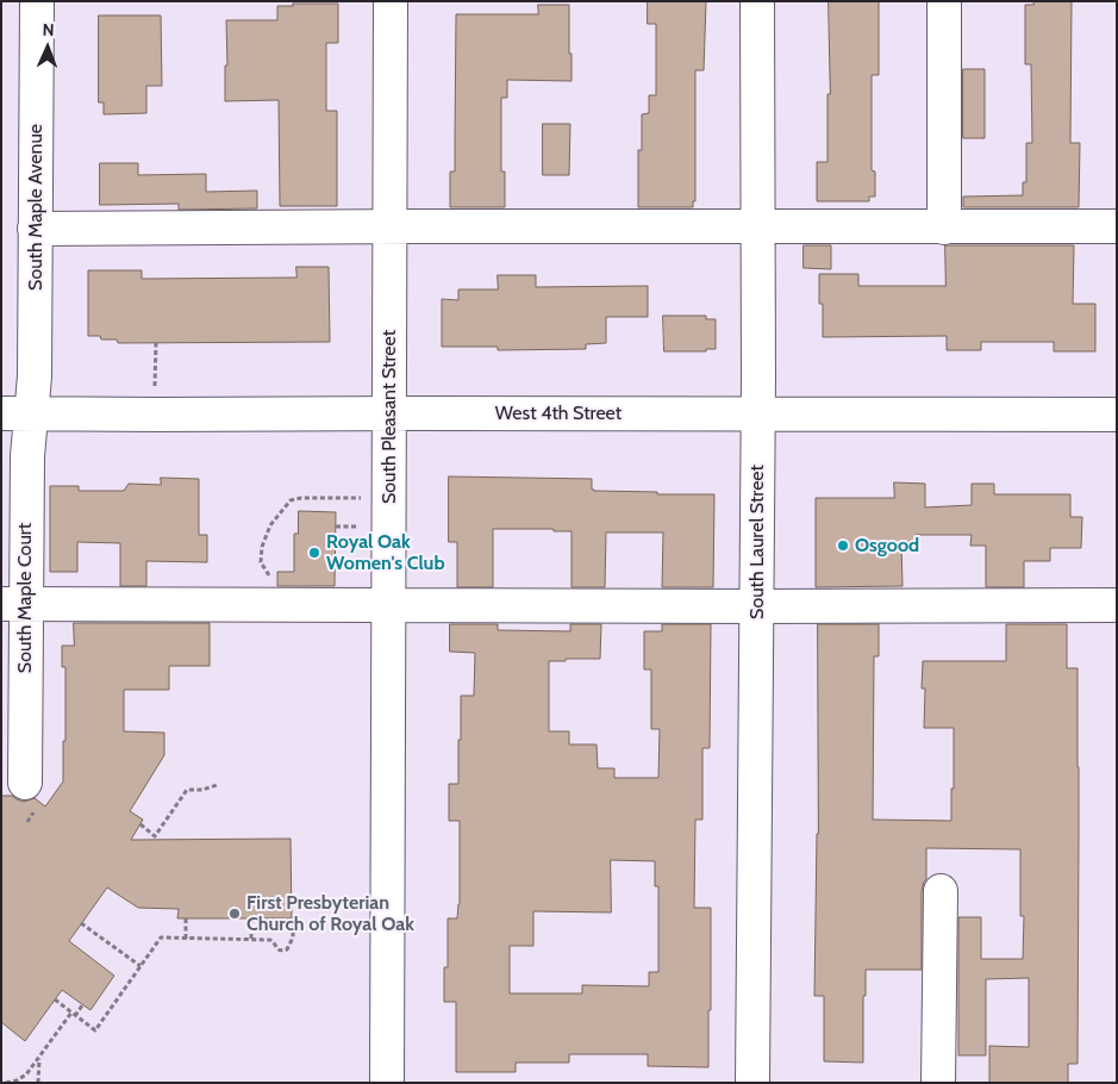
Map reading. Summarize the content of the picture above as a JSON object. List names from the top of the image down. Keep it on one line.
{"streets":{"street":["South Maple Avenue","West 4th Street","South Pleasant Street","South Laurel Street","South Maple Court"]},"crossings":[["South Maple Avenue","West 4th Street"],["South Maple Avenue","South Maple Court"],["West 4th Street","South Pleasant Street"],["West 4th Street","South Laurel Street"],["West 4th Street","South Maple Court"]],"places":["Osgood","Royal Oak Women's Club","First Presbyterian Church of Royal Oak"],"north":"top"}
